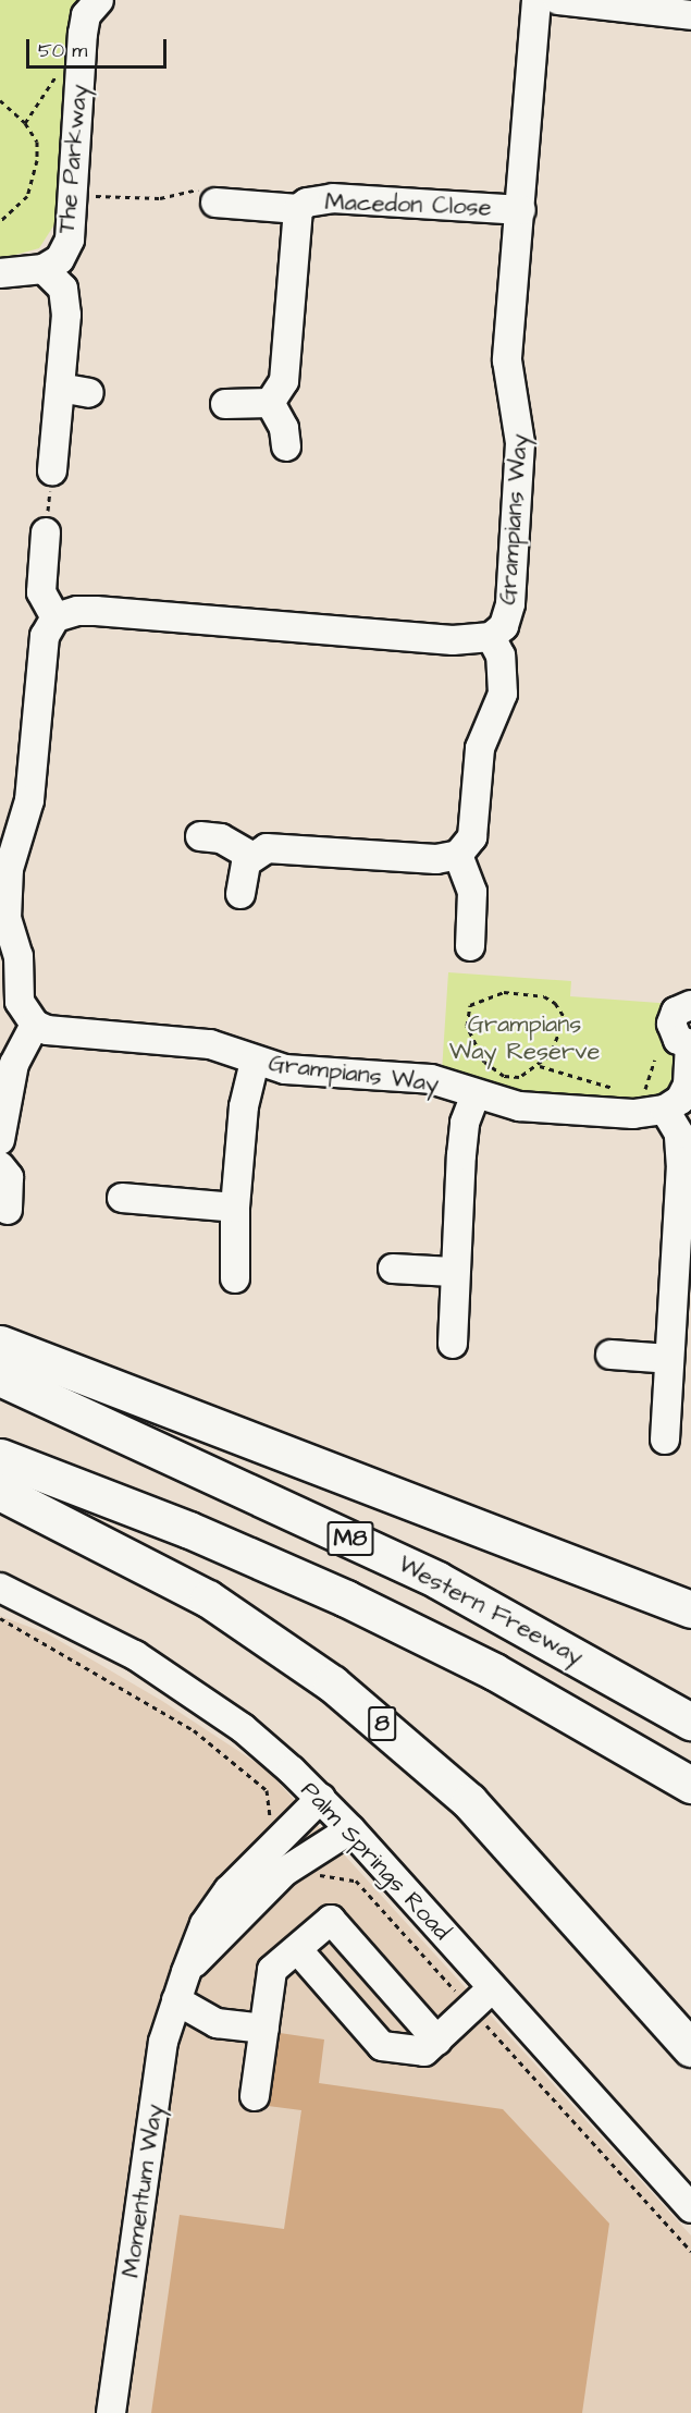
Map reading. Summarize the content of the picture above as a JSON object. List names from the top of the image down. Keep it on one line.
{"streets":{"highway":["M8","Western Freeway","8"],"street":["The Parkway","Macedon Close","Grampians Way","Palm Springs Road","Momentum Way"]},"crossings":[["Macedon Close","Grampians Way"],["Palm Springs Road","Momentum Way"]],"parks":["Grampians Way Reserve"],"scale_bar":"50 m"}
